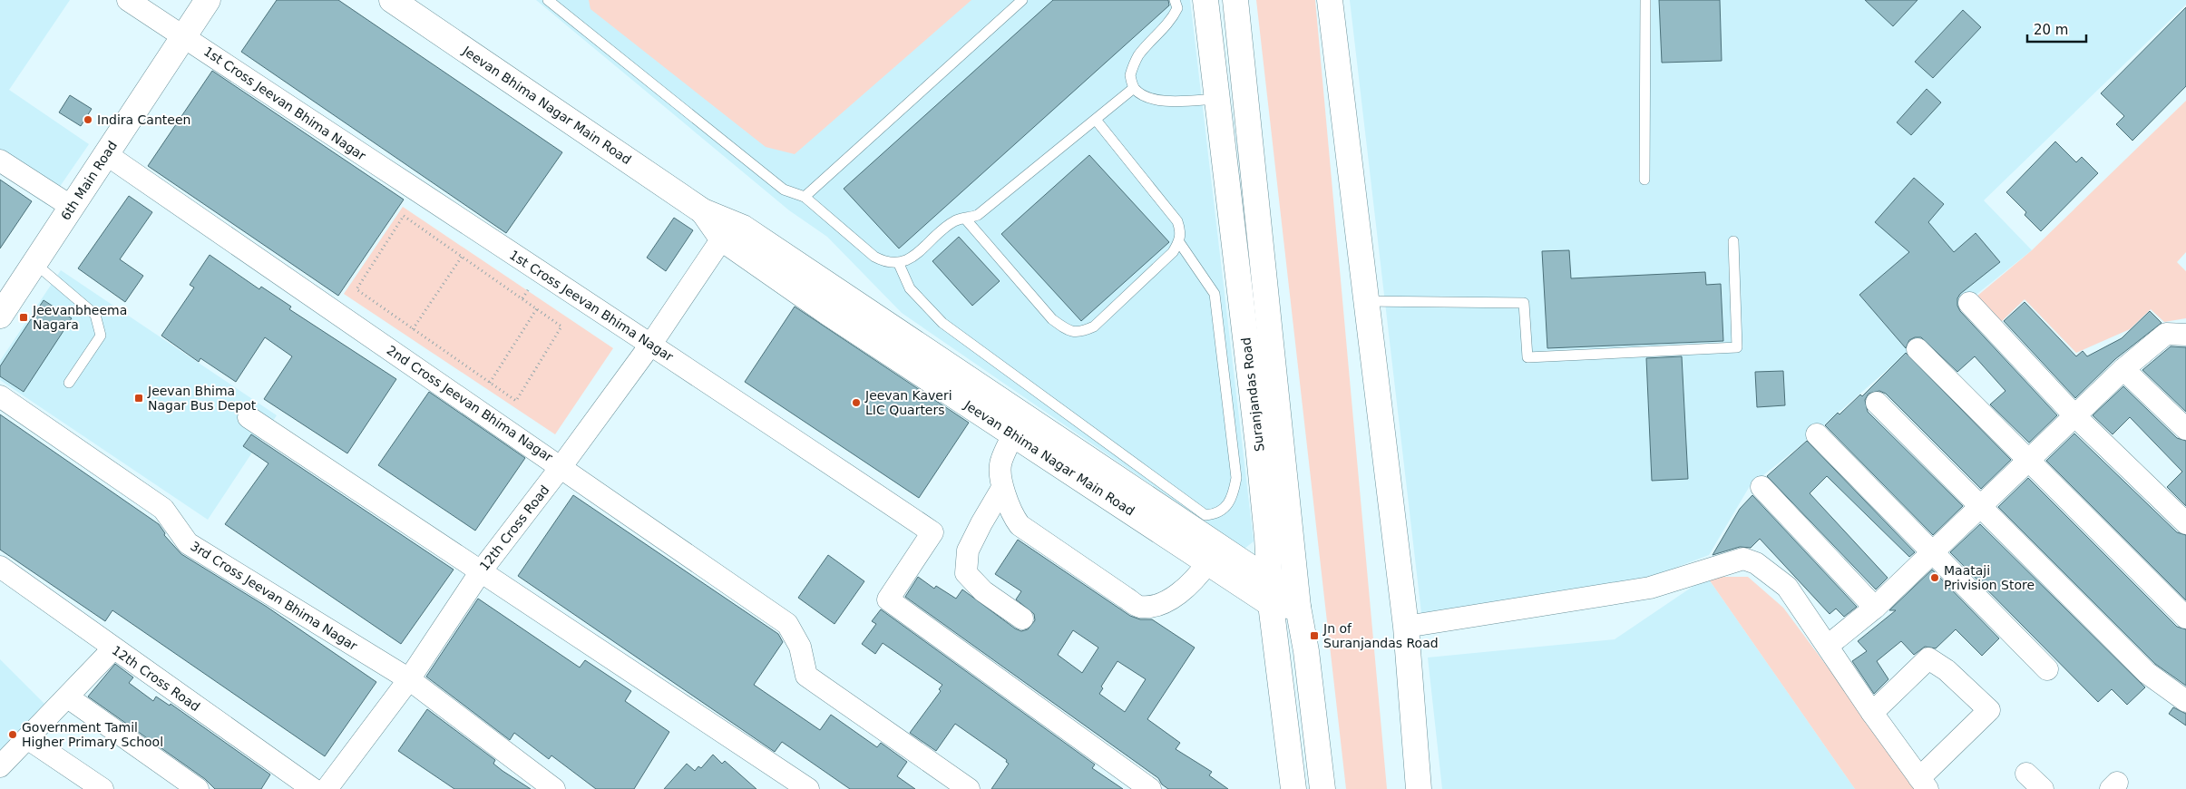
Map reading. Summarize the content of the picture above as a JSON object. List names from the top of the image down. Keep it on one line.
{"streets":{"main road":["Jeevan Bhima Nagar Main Road","6th Main Road","Suranjandas Road"],"street":["1st Cross Jeevan Bhima Nagar","2nd Cross Jeevan Bhima Nagar","12th Cross Road","3rd Cross Jeevan Bhima Nagar"]},"crossings":[["1st Cross Jeevan Bhima Nagar","6th Main Road"],["1st Cross Jeevan Bhima Nagar","12th Cross Road"],["Jeevan Bhima Nagar Main Road","Suranjandas Road"],["Jeevan Bhima Nagar Main Road","12th Cross Road"],["6th Main Road","2nd Cross Jeevan Bhima Nagar"],["2nd Cross Jeevan Bhima Nagar","12th Cross Road"],["12th Cross Road","3rd Cross Jeevan Bhima Nagar"]],"places":{"other":["Indira Canteen","Jeevan Kaveri LIC Quarters","Maataji Privision Store","Government Tamil Higher Primary School"],"transit":["Jeevanbheema Nagara","Jeevan Bhima Nagar Bus Depot","Jn of Suranjandas Road"]},"scale_bar":"20 m"}
